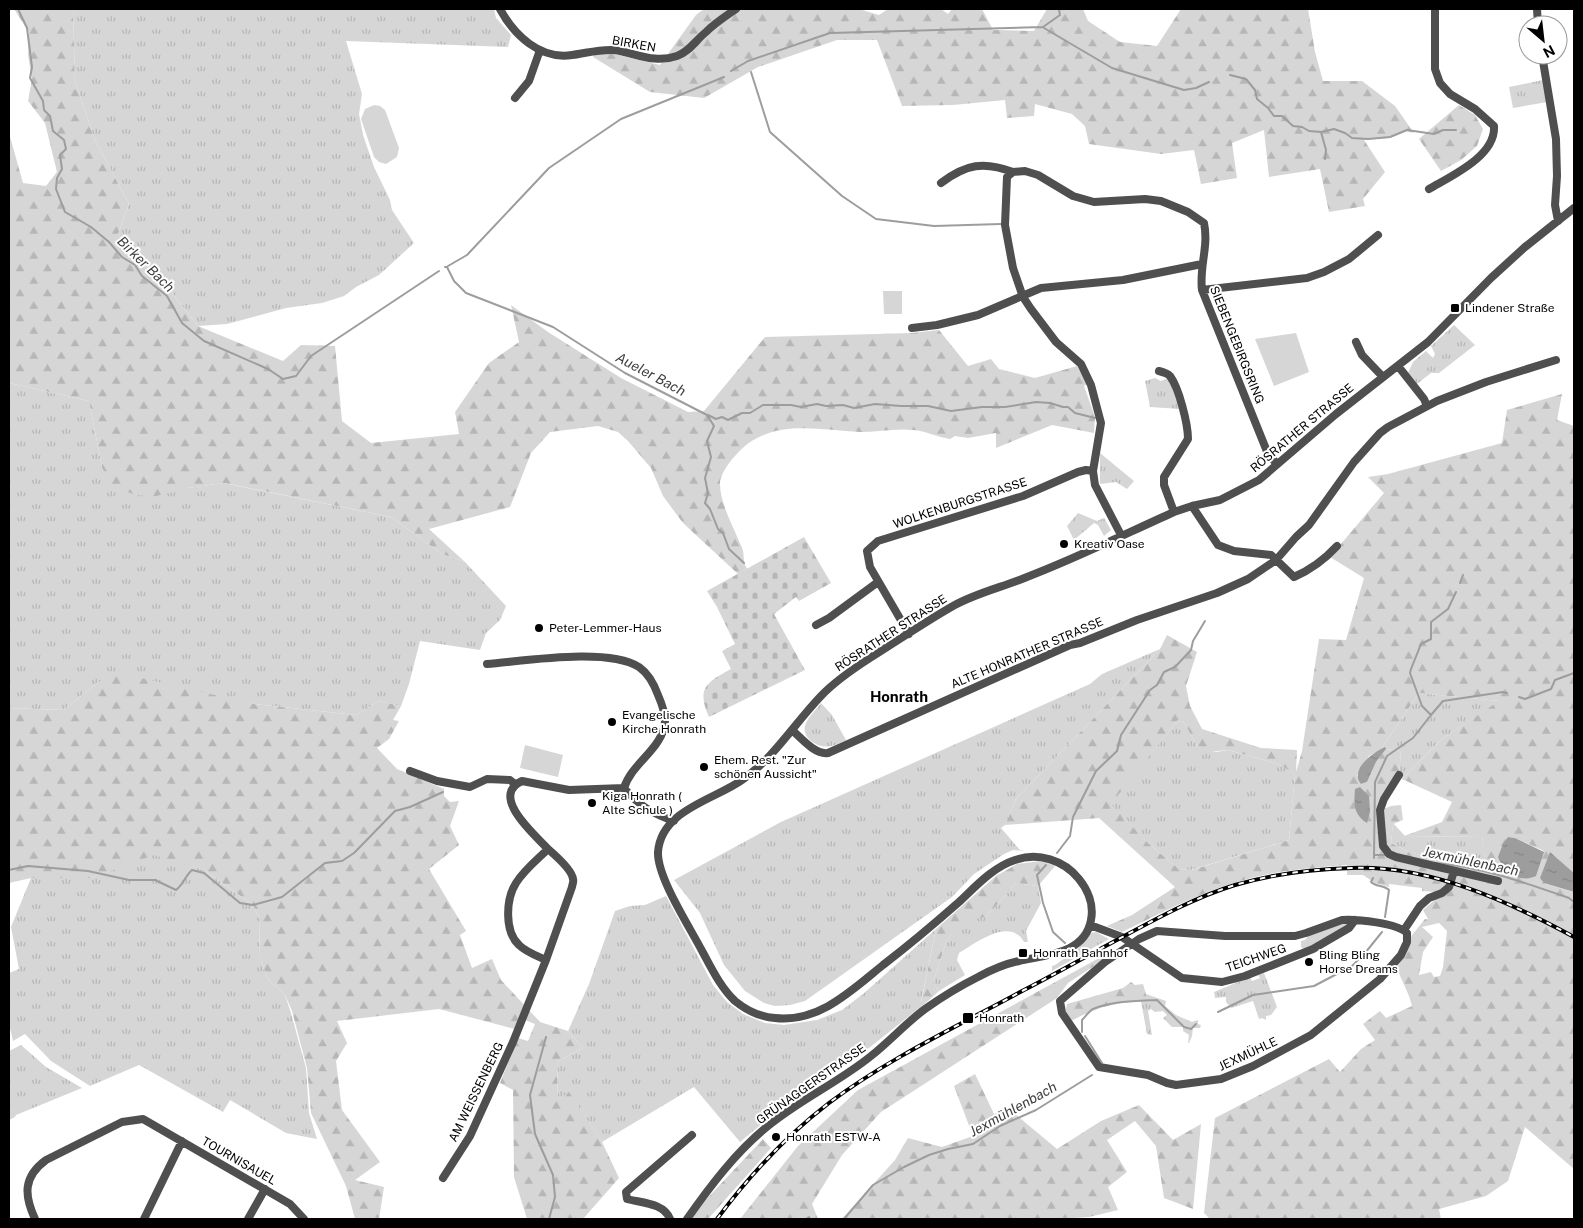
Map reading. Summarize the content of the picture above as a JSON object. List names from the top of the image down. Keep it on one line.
{"streets":{"street":["BIRKEN","SIEBENGEBIRGSRING","RÖSRATHER STRASSE","WOLKENBURGSTRASSE","ALTE HONRATHER STRASSE","TEICHWEG","JEXMÜHLE","GRÜNAGGERSTRASSE","AM WEISSENBERG","TOURNISAUEL"]},"crossings":[["SIEBENGEBIRGSRING","RÖSRATHER STRASSE"],["RÖSRATHER STRASSE","WOLKENBURGSTRASSE"],["RÖSRATHER STRASSE","ALTE HONRATHER STRASSE"],["RÖSRATHER STRASSE","GRÜNAGGERSTRASSE"],["TEICHWEG","JEXMÜHLE"]],"districts":["Honrath"],"water":["Birker Bach","Aueler Bach","Jexmühlenbach"],"places":{"transit":["Lindener Straße","Honrath Bahnhof","Honrath"],"other":["Kreativ Oase","Peter-Lemmer-Haus","Evangelische Kirche Honrath","Ehem. Rest. \"Zur schönen Aussicht\"","Kiga Honrath ( Alte Schule )","Bling Bling Horse Dreams","Honrath ESTW-A"]},"north":"bottom right"}
